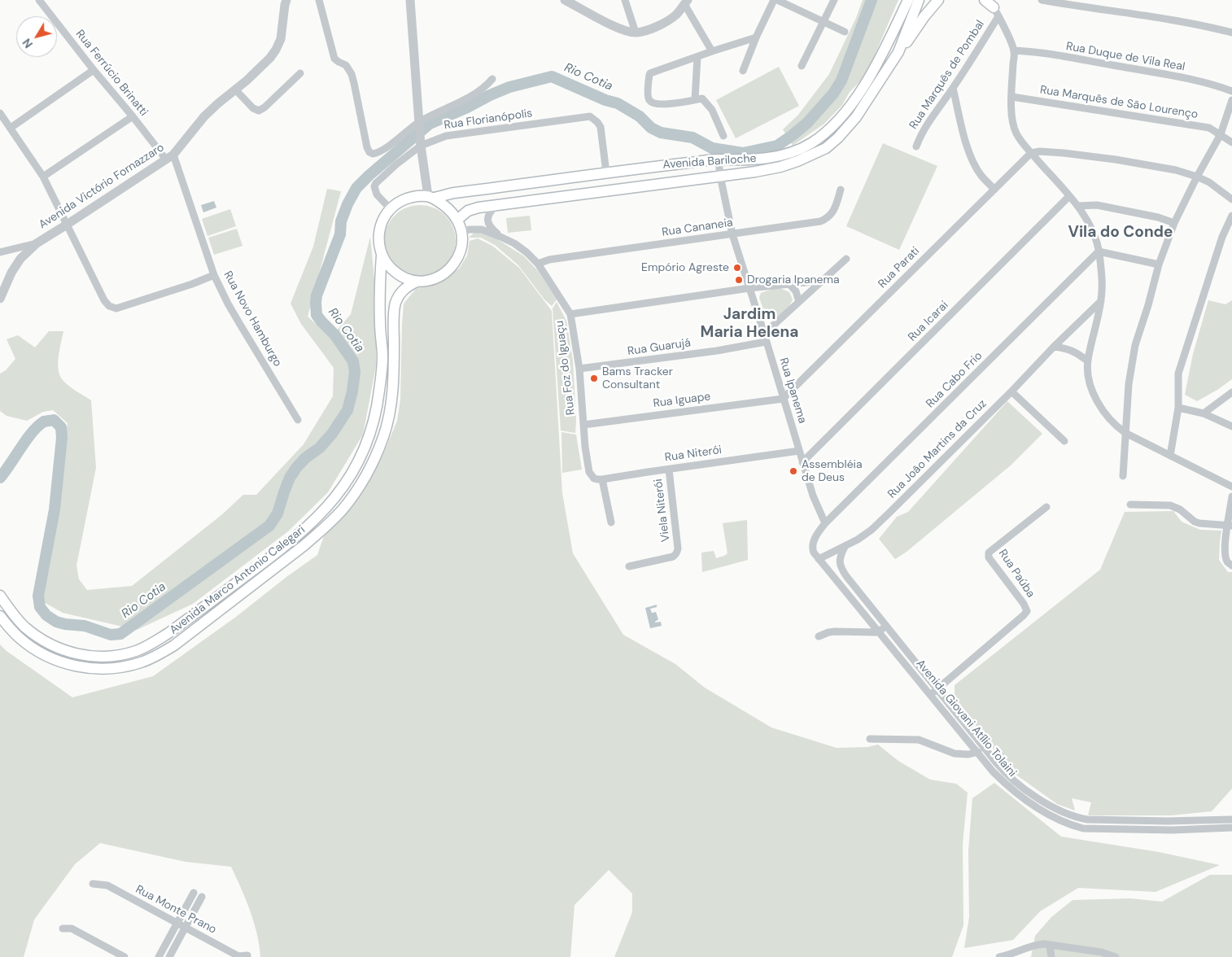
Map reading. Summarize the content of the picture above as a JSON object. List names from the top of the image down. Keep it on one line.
{"streets":{"main road":["Avenida Bariloche","Avenida Marco Antonio Calegari"],"street":["Rua Duque de Vila Real","Rua Ferrúcio Brinatti","Rua Marquês de Pombal","Rua Marquês de São Lourenço","Rua Florianópolis","Avenida Victório Fornazzaro","Rua Cananeia","Rua Parati","Rua Novo Hamburgo","Rua Icarai","Rua Guarujá","Rua Foz do Iguaçu","Rua Cabo Frio","Rua Ipanema","Rua Iguape","Rua João Martins da Cruz","Rua Niterói","Viela Niterói","Rua Paúba","Avenida Giovani Atílio Tolaini","Rua Monte Prano"]},"crossings":[["Rua Ferrúcio Brinatti","Avenida Victório Fornazzaro"],["Rua Ferrúcio Brinatti","Rua Novo Hamburgo"],["Rua Florianópolis","Avenida Bariloche"],["Rua Florianópolis","Rua Foz do Iguaçu"],["Rua Florianópolis","Avenida Marco Antonio Calegari"],["Avenida Bariloche","Rua Foz do Iguaçu"],["Avenida Bariloche","Rua Ipanema"],["Avenida Bariloche","Avenida Marco Antonio Calegari"],["Avenida Victório Fornazzaro","Rua Novo Hamburgo"],["Rua Cananeia","Rua Foz do Iguaçu"],["Rua Cananeia","Rua Ipanema"],["Rua Parati","Rua Ipanema"],["Rua Parati","Rua Iguape"],["Rua Icarai","Rua Ipanema"],["Rua Guarujá","Rua Foz do Iguaçu"],["Rua Guarujá","Rua Ipanema"],["Rua Foz do Iguaçu","Rua Iguape"],["Rua Foz do Iguaçu","Rua Niterói"],["Rua Foz do Iguaçu","Avenida Marco Antonio Calegari"],["Rua Cabo Frio","Rua Ipanema"],["Rua Ipanema","Rua Iguape"],["Rua Ipanema","Rua Niterói"],["Rua João Martins da Cruz","Avenida Giovani Atílio Tolaini"],["Rua Niterói","Viela Niterói"],["Rua Paúba","Avenida Giovani Atílio Tolaini"]],"districts":["Vila do Conde","Jardim Maria Helena"],"water":["Rio Cotia"],"places":["Empório Agreste","Drogaria Ipanema","Bams Tracker Consultant","Assembléia de Deus"],"north":"bottom left"}
